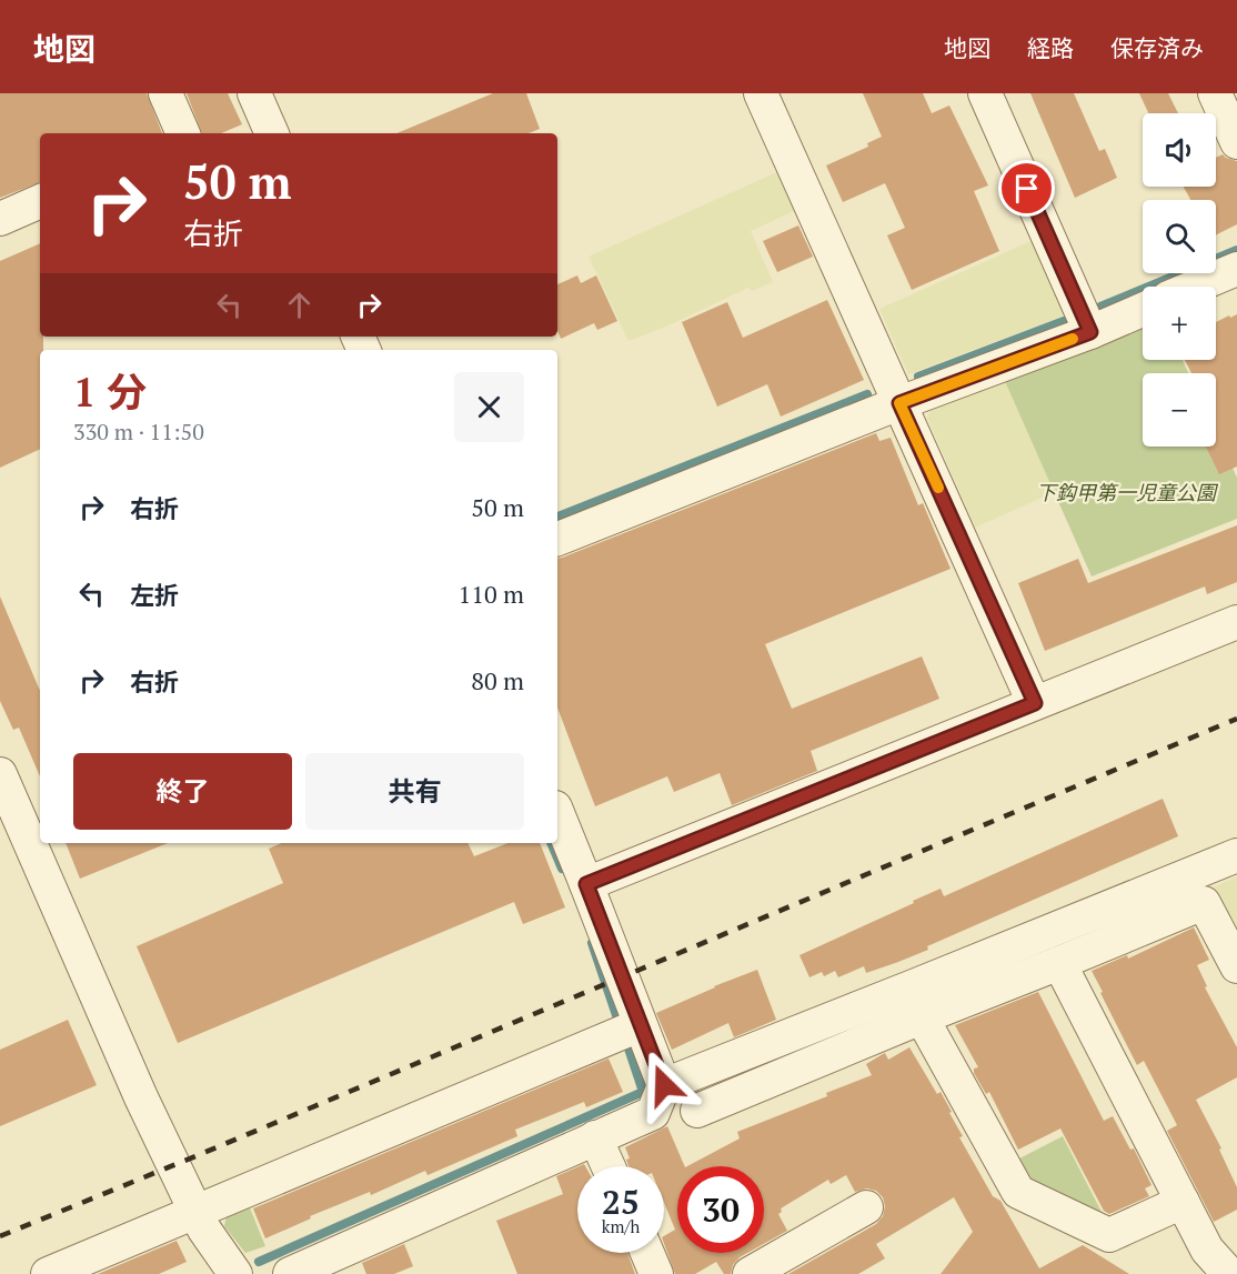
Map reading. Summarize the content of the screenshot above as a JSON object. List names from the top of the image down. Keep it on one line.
{"parks":["下鈎甲第一児童公園"],"page":{"header":"地図","nav":["地図","経路","保存済み"],"map_buttons":["+","−"],"turn":["50 m","右折"],"heading":["1 分","330 m · 11:50"],"list":[{"name":"右折","value":"50 m"},{"name":"左折","value":"110 m"},{"name":"右折","value":"80 m"}],"buttons":["終了","共有"],"speed":"25 km/h","limit":"30"}}
